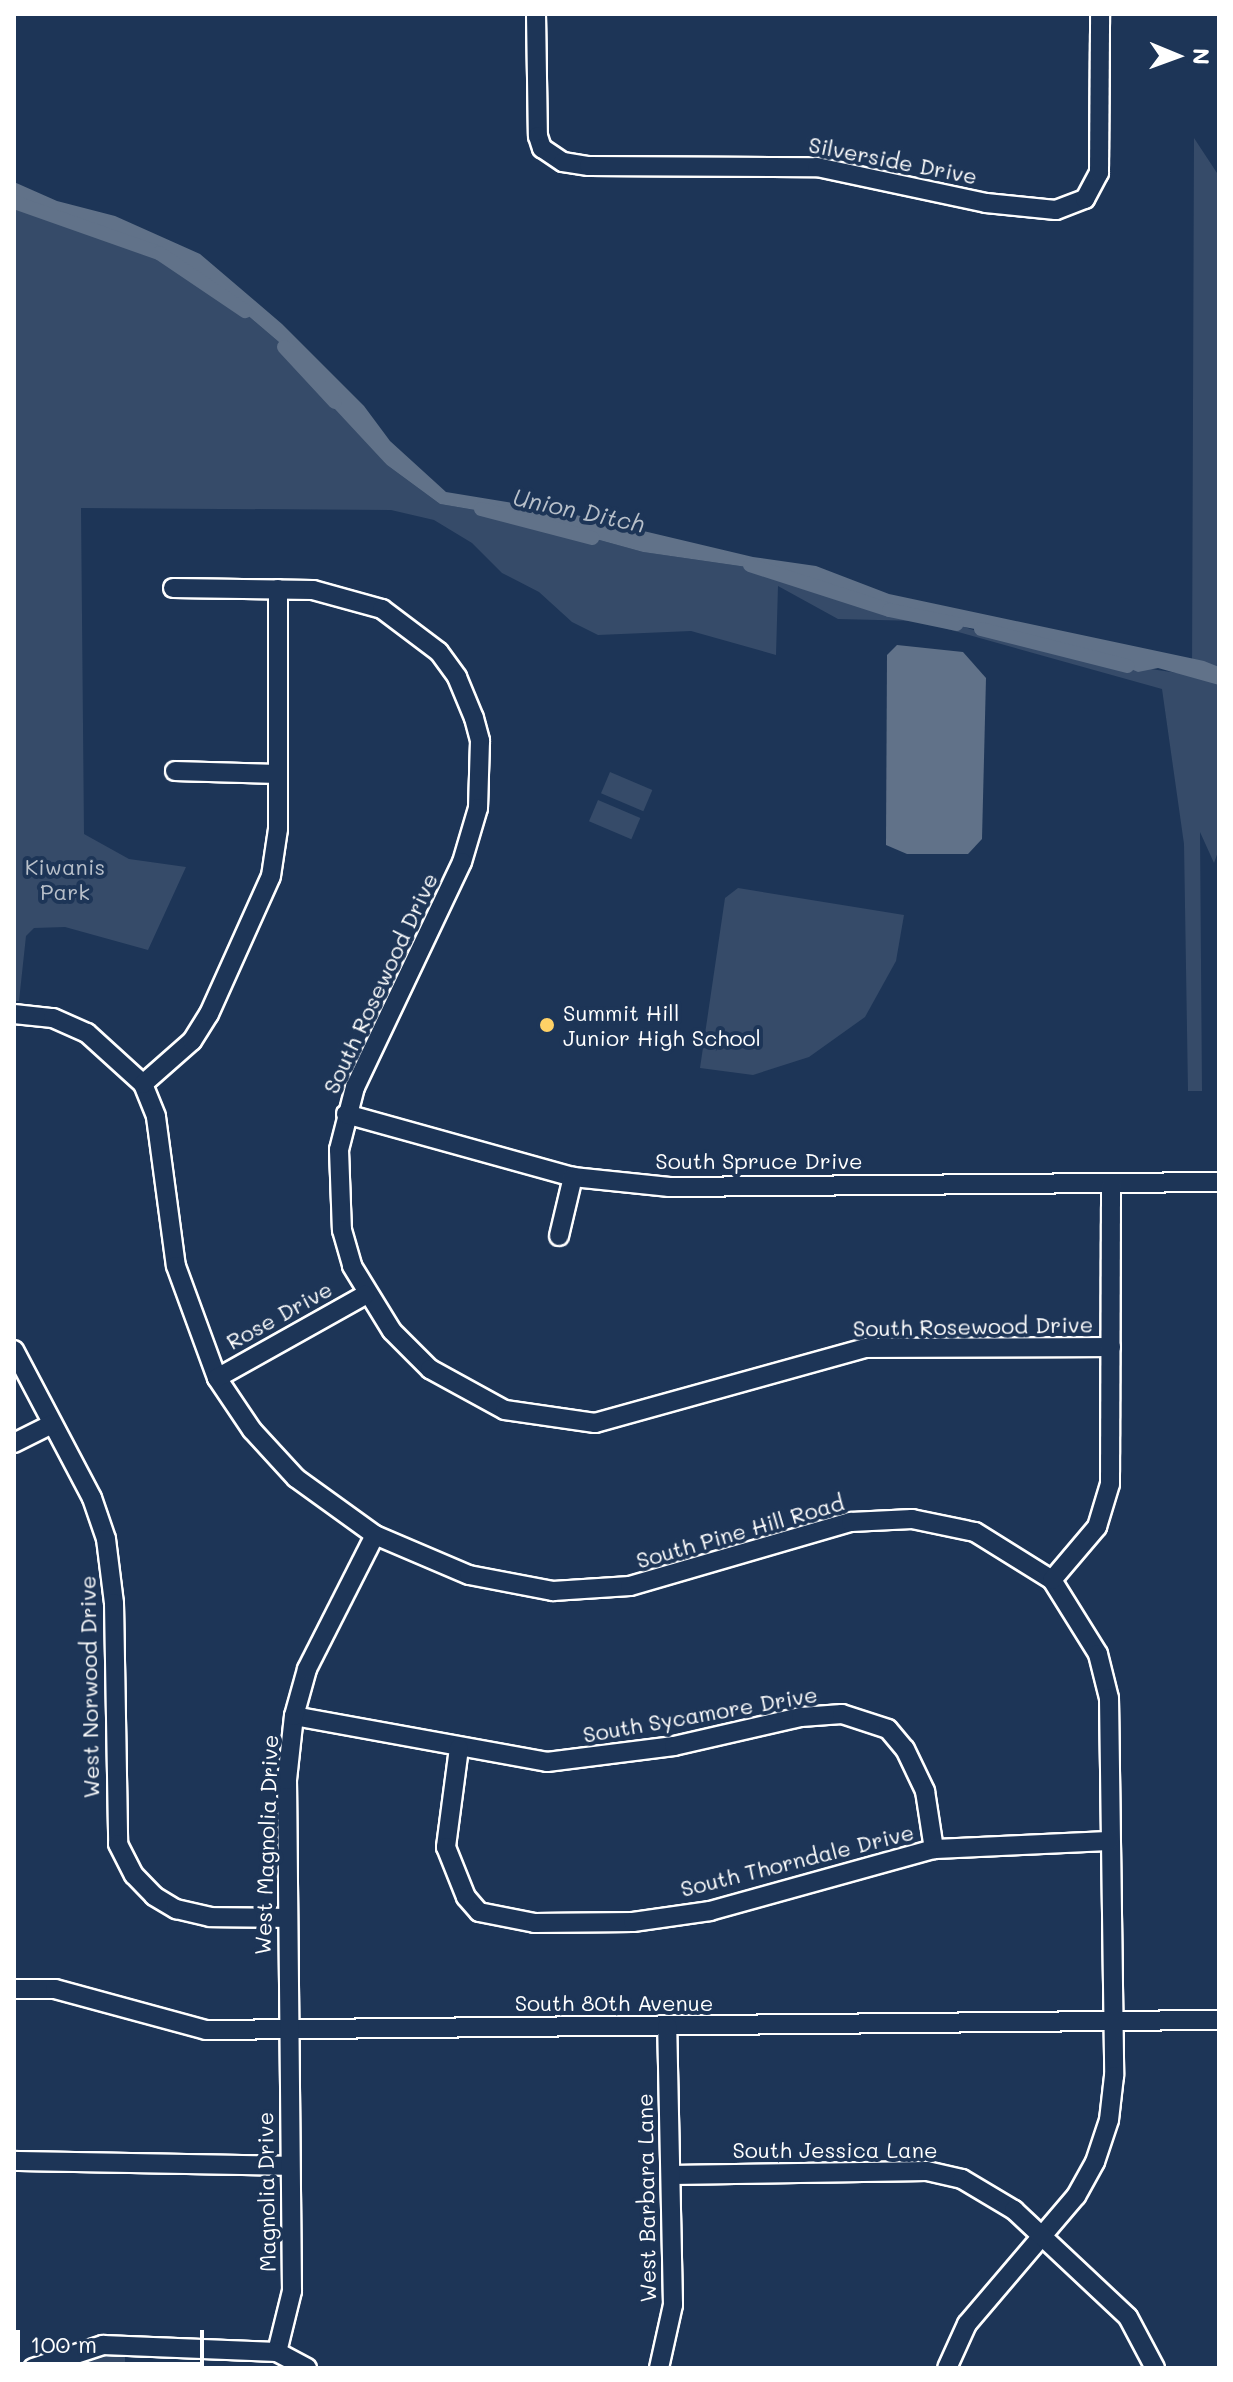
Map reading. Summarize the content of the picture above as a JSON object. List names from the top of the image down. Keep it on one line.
{"streets":{"street":["Silverside Drive","South Rosewood Drive","South Spruce Drive","Rose Drive","South Pine Hill Road","West Norwood Drive","South Sycamore Drive","West Magnolia Drive","South Thorndale Drive","South 80th Avenue","South Jessica Lane","Magnolia Drive","West Barbara Lane"]},"crossings":[["South Rosewood Drive","South Spruce Drive"],["South Rosewood Drive","Rose Drive"],["Rose Drive","South Pine Hill Road"],["South Pine Hill Road","West Magnolia Drive"],["South Pine Hill Road","South Thorndale Drive"],["South Pine Hill Road","South 80th Avenue"],["South Pine Hill Road","South Jessica Lane"],["West Norwood Drive","West Magnolia Drive"],["South Sycamore Drive","West Magnolia Drive"],["South Sycamore Drive","South Thorndale Drive"],["West Magnolia Drive","South 80th Avenue"],["West Magnolia Drive","Magnolia Drive"],["South 80th Avenue","Magnolia Drive"],["South 80th Avenue","West Barbara Lane"],["South Jessica Lane","West Barbara Lane"]],"water":["Union Ditch"],"parks":["Kiwanis Park"],"places":["Summit Hill Junior High School"],"scale_bar":"100 m","north":"right"}
